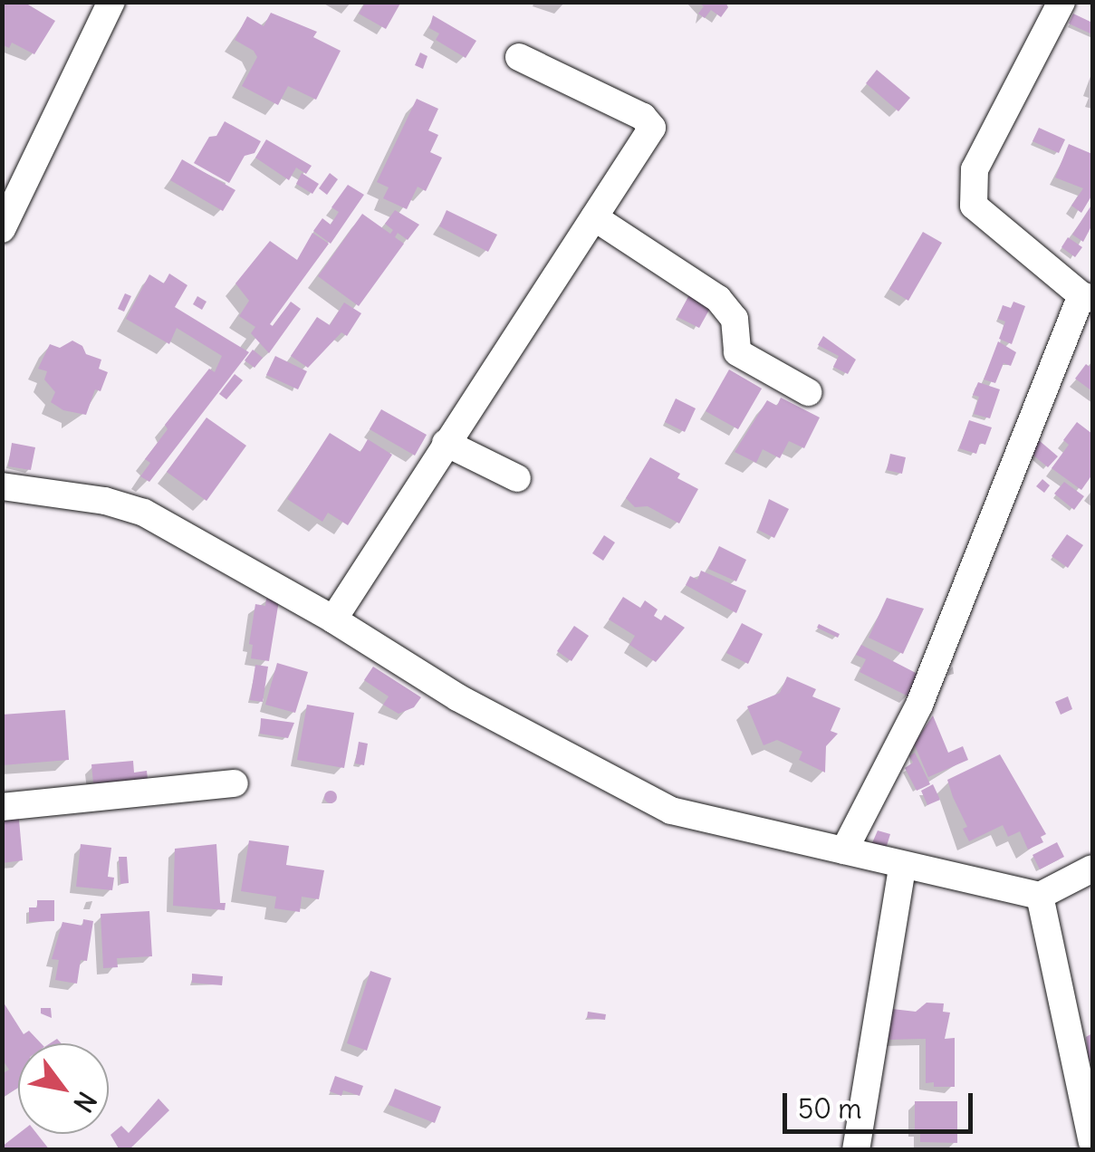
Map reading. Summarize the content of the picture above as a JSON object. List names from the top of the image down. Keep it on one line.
{"scale_bar":"50 m","north":"bottom right"}
